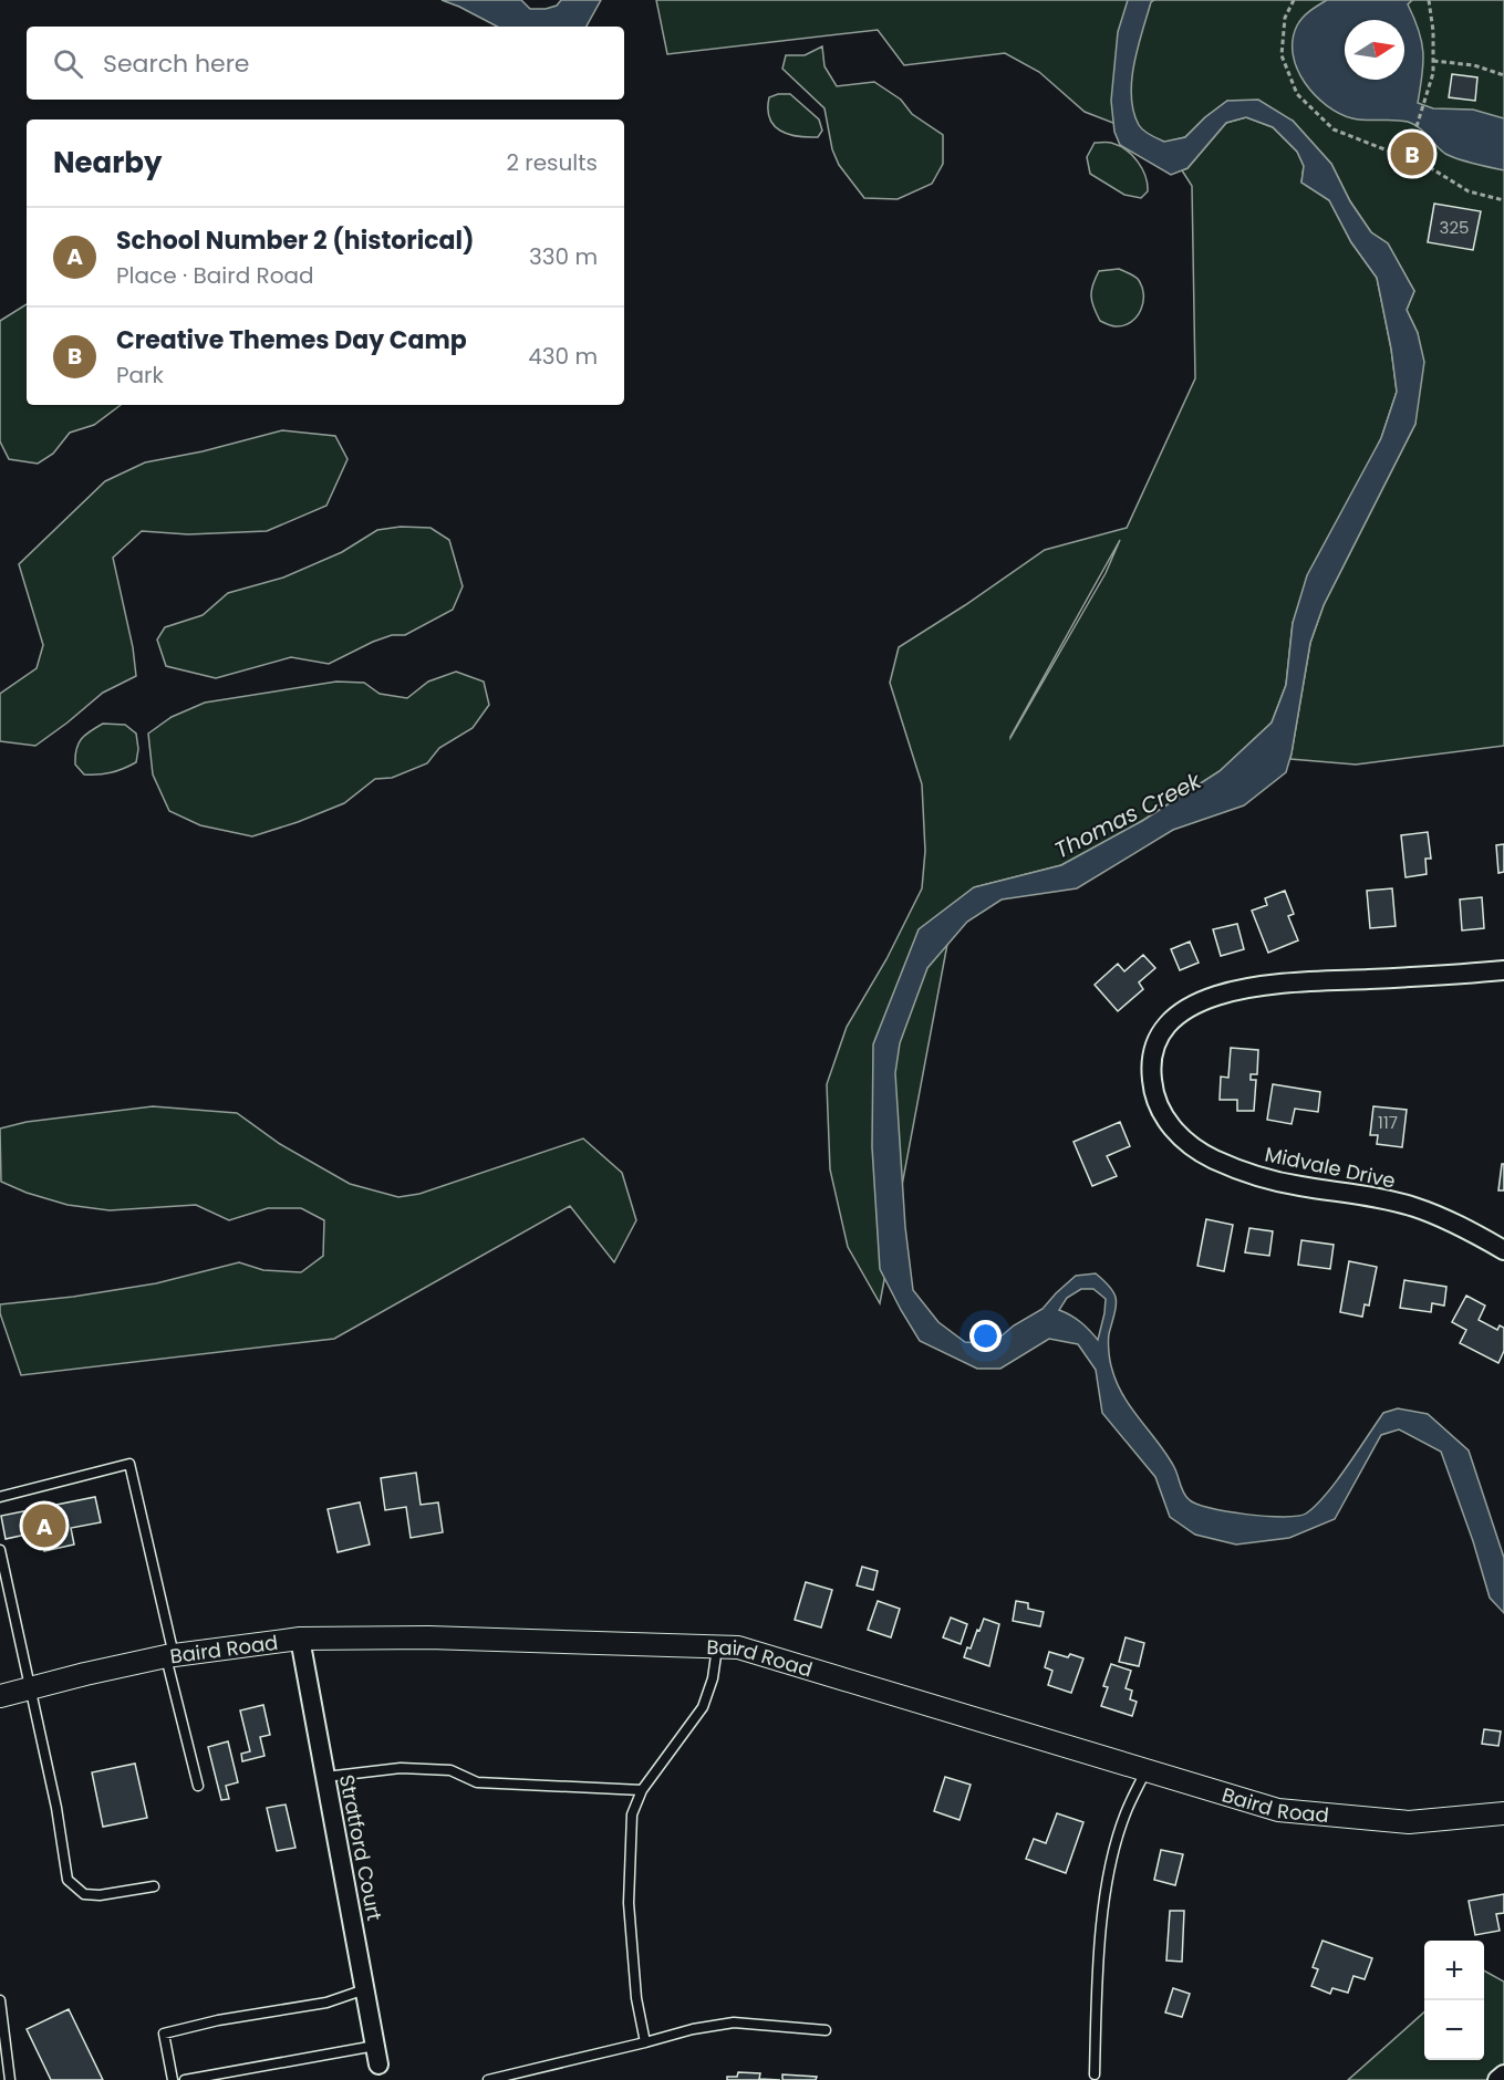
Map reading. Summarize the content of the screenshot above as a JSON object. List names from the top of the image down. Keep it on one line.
{"streets":{"street":["Midvale Drive","Baird Road","Stratford Court"]},"crossings":[["Baird Road","Stratford Court"]],"water":["Thomas Creek"],"house_numbers":["325","117"],"north":"right","page":{"search":"Search here","heading":["Nearby","2 results"],"pins":["B","A"],"list":[{"mark":"A","name":"School Number 2 (historical)","note":"Place · Baird Road","value":"330 m"},{"mark":"B","name":"Creative Themes Day Camp","note":"Park","value":"430 m"}],"map_buttons":["+","−"]}}
